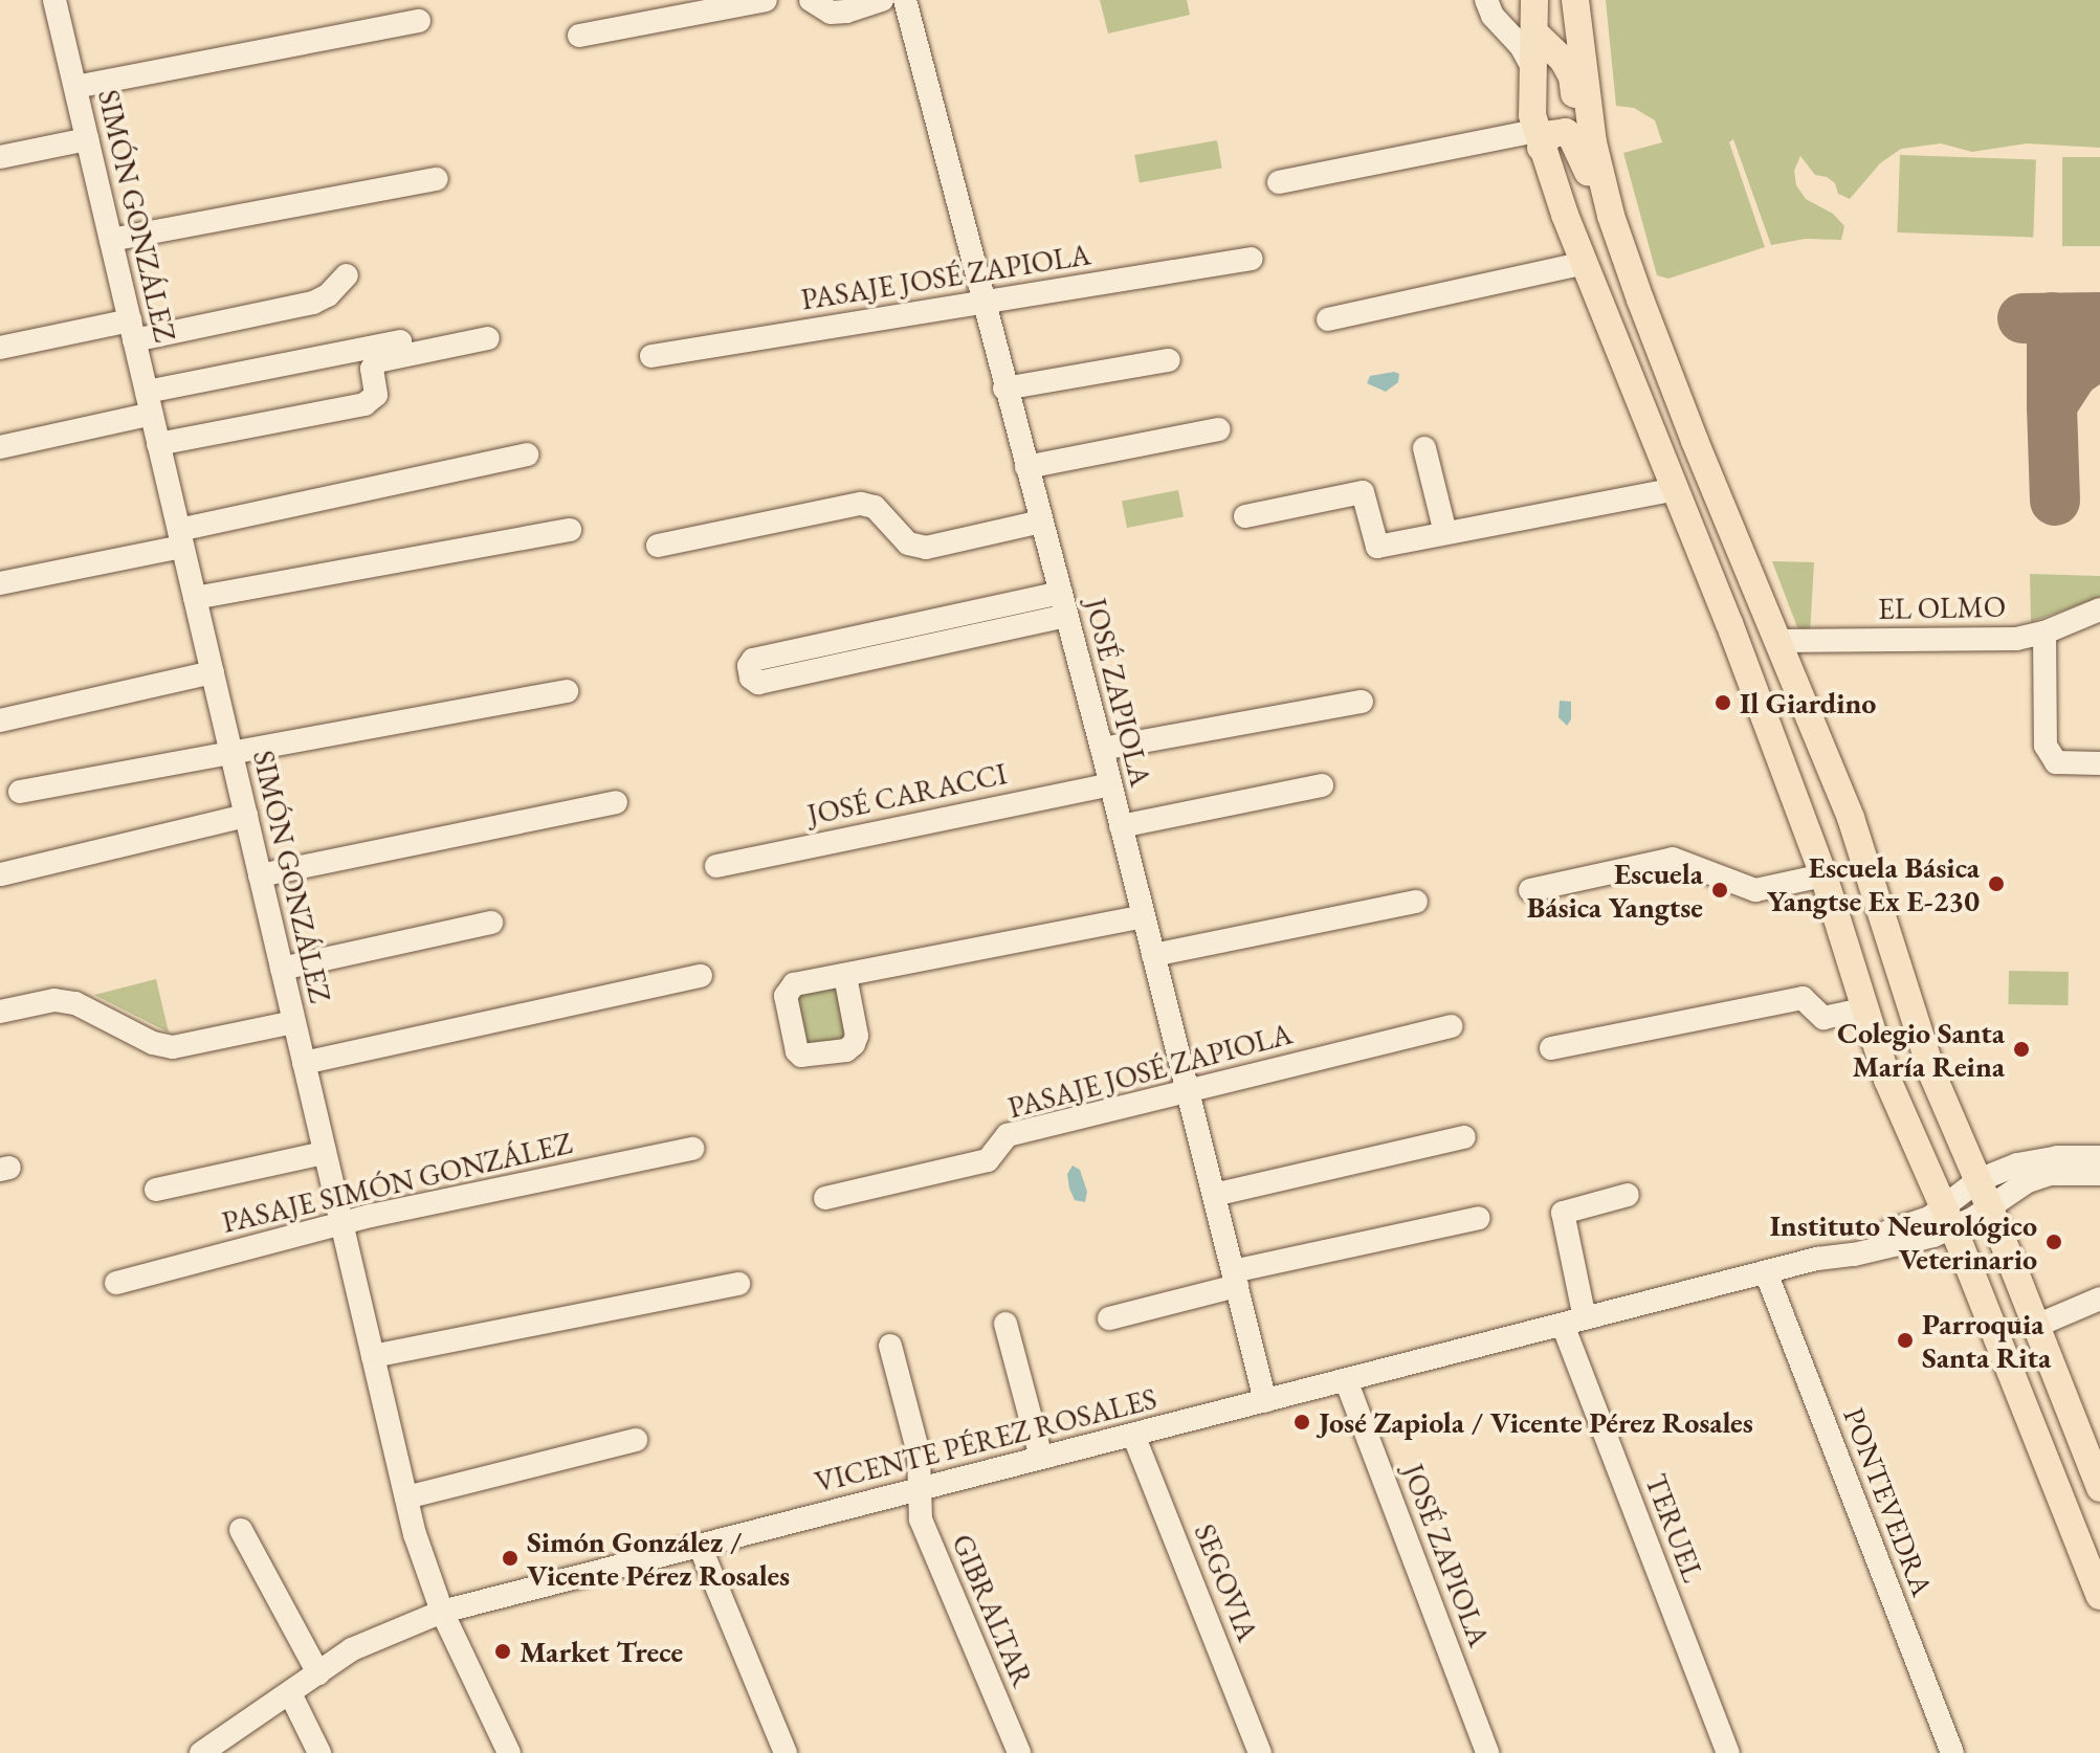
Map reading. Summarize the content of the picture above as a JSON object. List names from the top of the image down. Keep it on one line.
{"streets":{"street":["SIMÓN GONZÁLEZ","PASAJE JOSÉ ZAPIOLA","EL OLMO","JOSÉ ZAPIOLA","JOSÉ CARACCI","PASAJE SIMÓN GONZÁLEZ","VICENTE PÉREZ ROSALES","PONTEVEDRA","TERUEL","SEGOVIA","GIBRALTAR"]},"crossings":[["SIMÓN GONZÁLEZ","PASAJE SIMÓN GONZÁLEZ"],["SIMÓN GONZÁLEZ","VICENTE PÉREZ ROSALES"],["PASAJE JOSÉ ZAPIOLA","JOSÉ ZAPIOLA"],["JOSÉ ZAPIOLA","JOSÉ CARACCI"],["JOSÉ ZAPIOLA","VICENTE PÉREZ ROSALES"],["VICENTE PÉREZ ROSALES","PONTEVEDRA"],["VICENTE PÉREZ ROSALES","TERUEL"],["VICENTE PÉREZ ROSALES","SEGOVIA"],["VICENTE PÉREZ ROSALES","GIBRALTAR"]],"places":["Il Giardino","Escuela Básica Yangtse Ex E-230","Escuela Básica Yangtse","Colegio Santa María Reina","Instituto Neurológico Veterinario","Parroquia Santa Rita","José Zapiola / Vicente Pérez Rosales","Simón González / Vicente Pérez Rosales","Market Trece"]}
